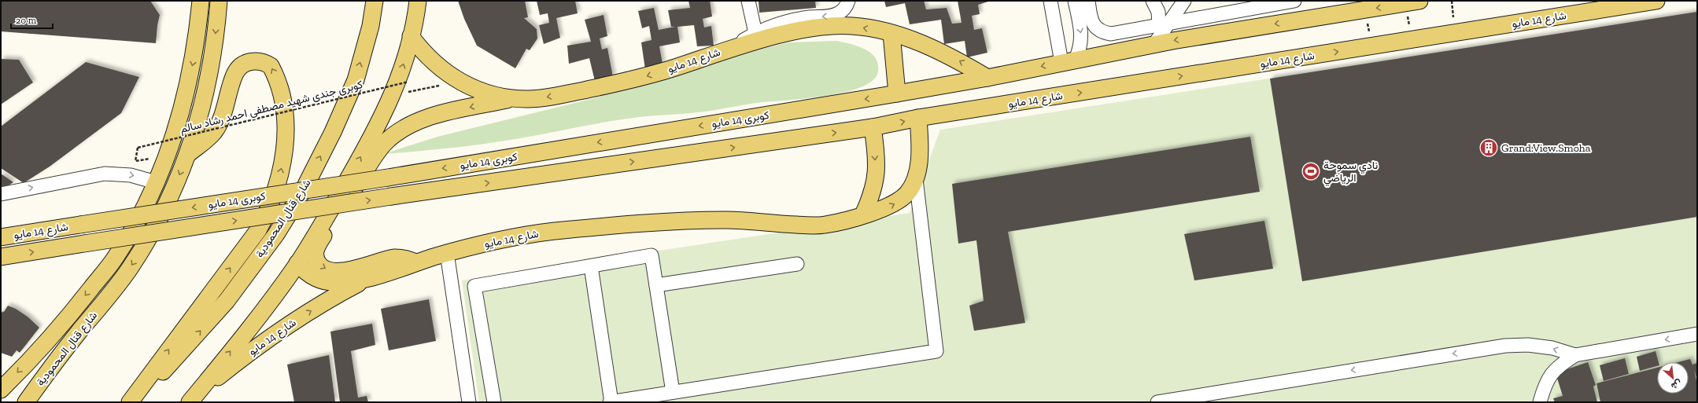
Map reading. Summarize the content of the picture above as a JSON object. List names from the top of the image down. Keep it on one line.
{"streets":{"main road":["شارع 14 مايو","كوبرى 14 مايو","شارع قنال المحمودية"],"path":["كوبرى جندى شهيد مصطفى احمد رشاد سالم"]},"crossings":[["شارع 14 مايو","كوبرى 14 مايو"]],"places":{"building":["Grand.View.Smoha"],"sports":["نادي سموحة الرياضي"]},"scale_bar":"20 m","north":"bottom right"}
